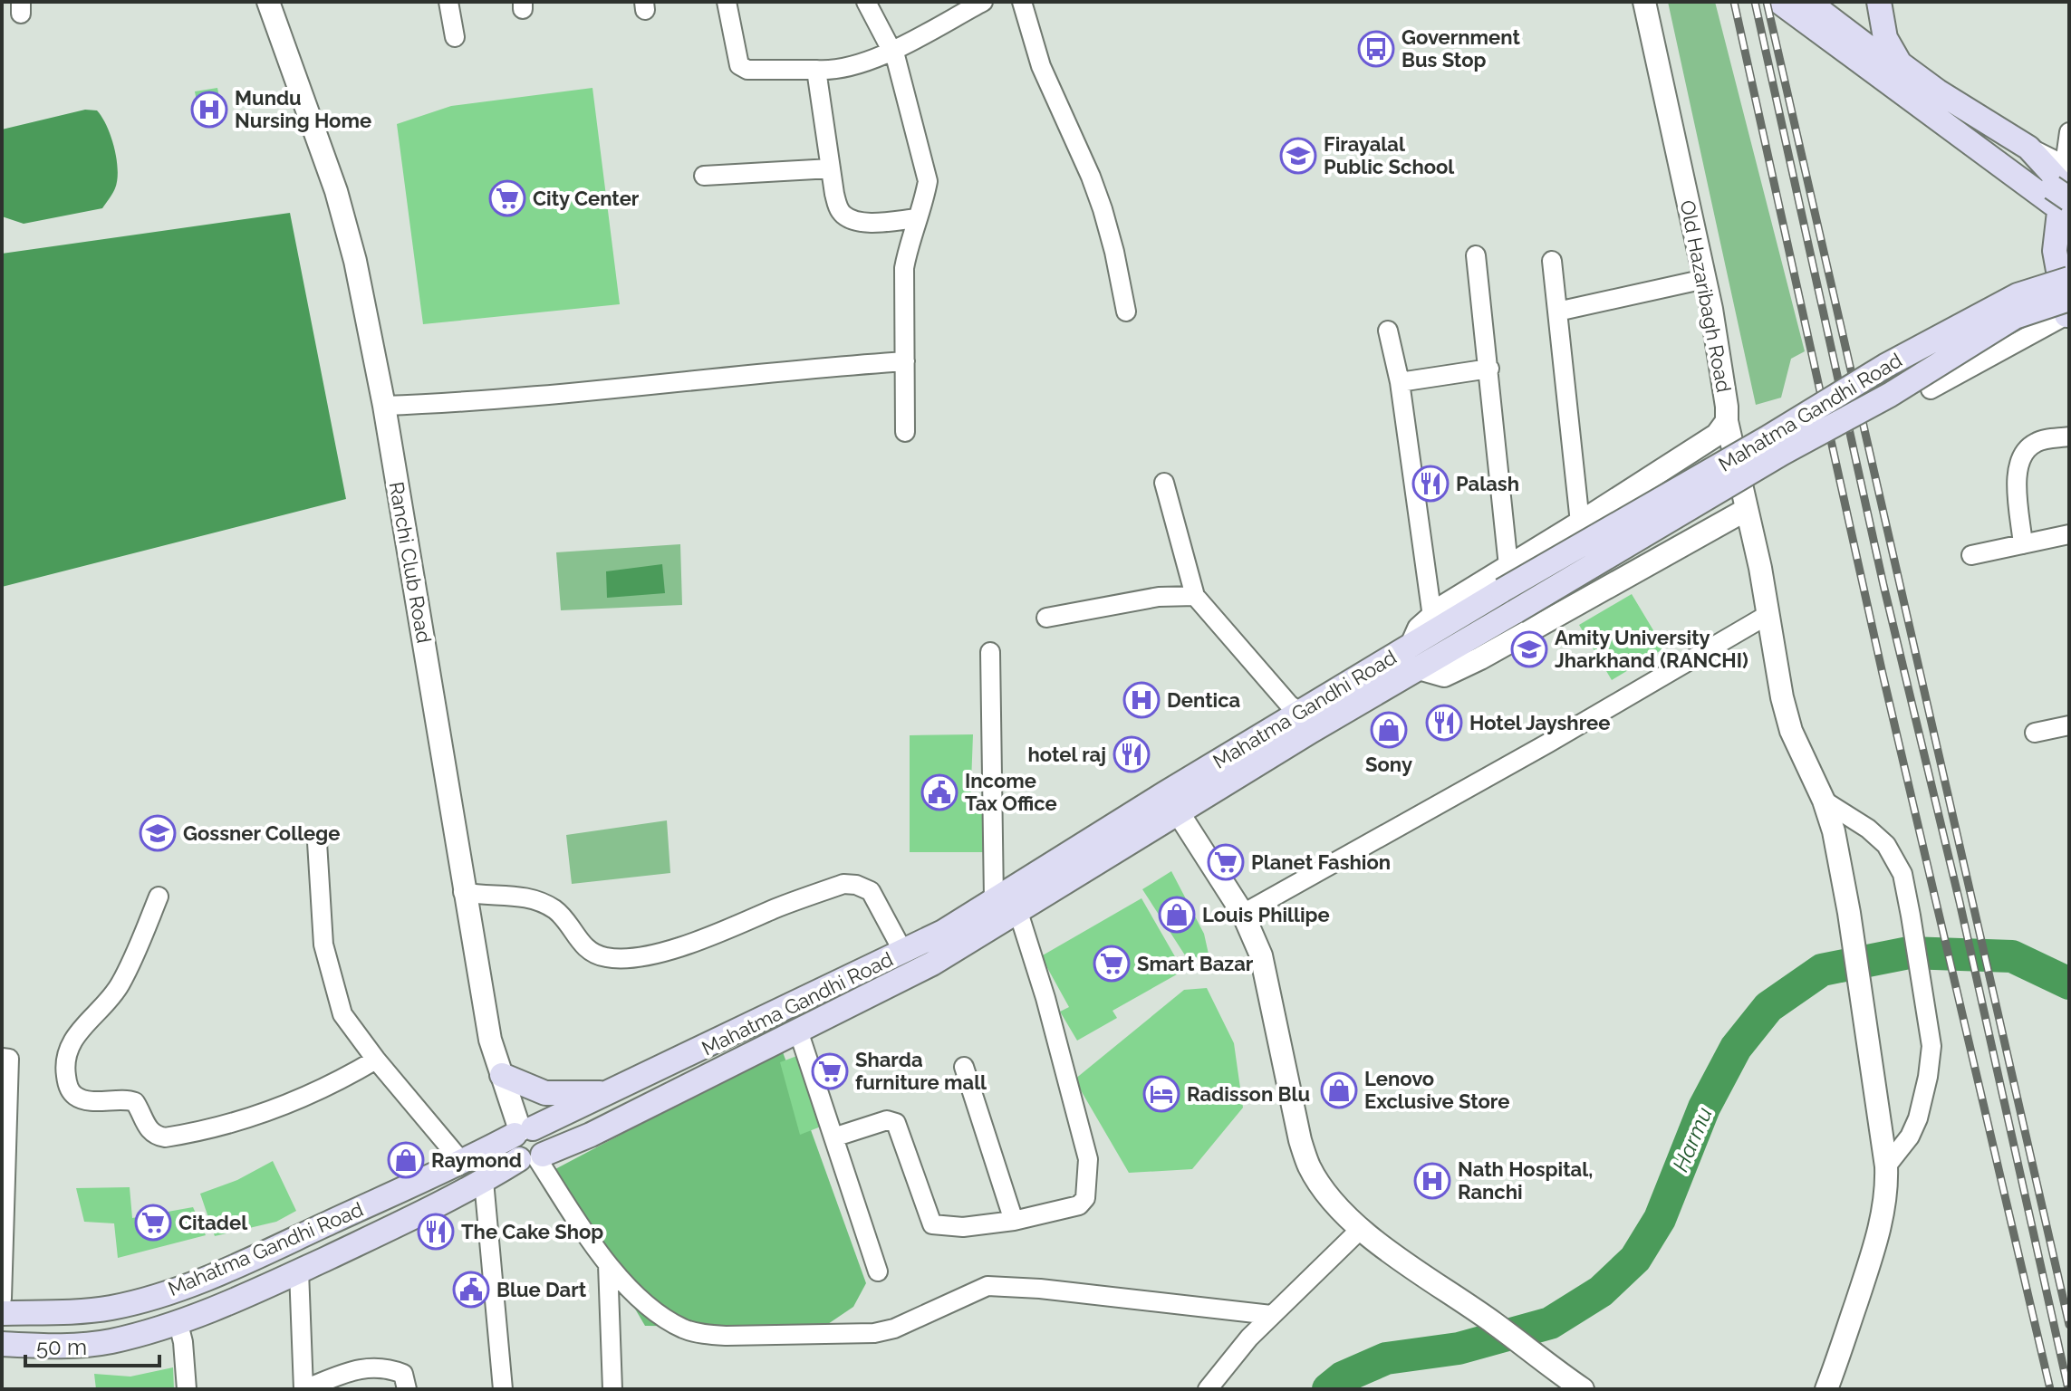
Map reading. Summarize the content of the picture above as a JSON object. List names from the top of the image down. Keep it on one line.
{"streets":{"main road":["Mahatma Gandhi Road"],"street":["Old Hazaribagh Road","Ranchi Club Road"]},"crossings":[["Old Hazaribagh Road","Mahatma Gandhi Road"],["Mahatma Gandhi Road","Ranchi Club Road"]],"water":["Harmu"],"places":{"bus stop":["Government Bus Stop"],"hospital":["Mundu Nursing Home","Dentica","Nath Hospital, Ranchi"],"school or university":["Firayalal Public School","Amity University Jharkhand (RANCHI)","Gossner College"],"supermarket":["City Center","Planet Fashion","Smart Bazar","Sharda furniture mall","Citadel"],"restaurant":["Palash","Hotel Jayshree","hotel raj","The Cake Shop"],"shop":["Sony","Louis Phillipe","Lenovo Exclusive Store","Raymond"],"public building":["Income Tax Office","Blue Dart"],"hotel":["Radisson Blu"]},"scale_bar":"50 m"}
